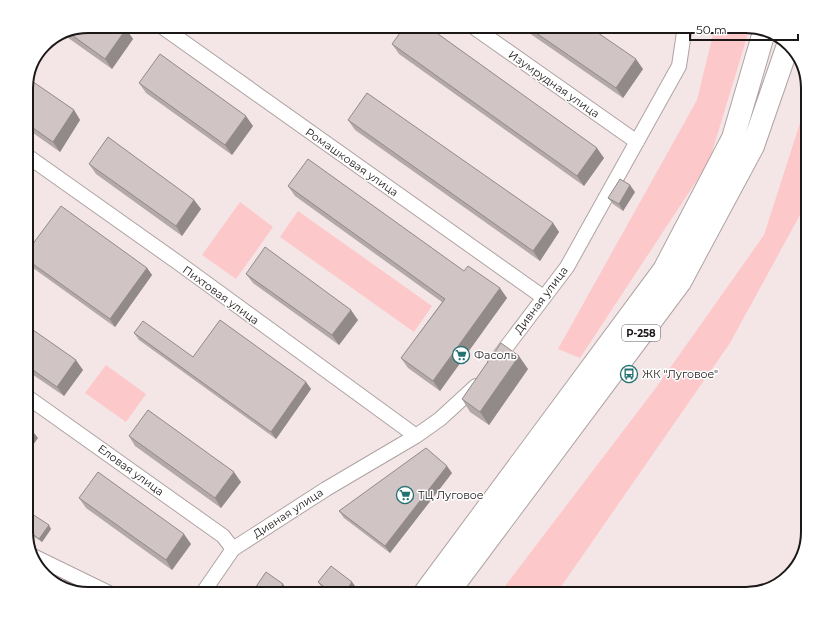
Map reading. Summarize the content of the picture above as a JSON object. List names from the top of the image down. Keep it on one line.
{"streets":{"main road":["Р-258"],"street":["Изумрудная улица","Ромашковая улица","Пихтовая улица","Дивная улица","Еловая улица"]},"crossings":[["Изумрудная улица","Дивная улица"],["Ромашковая улица","Дивная улица"],["Пихтовая улица","Дивная улица"],["Дивная улица","Еловая улица"]],"places":{"supermarket":["Фасоль","ТЦ Луговое"],"bus stop":["ЖК \"Луговое\""]},"scale_bar":"50 m"}
